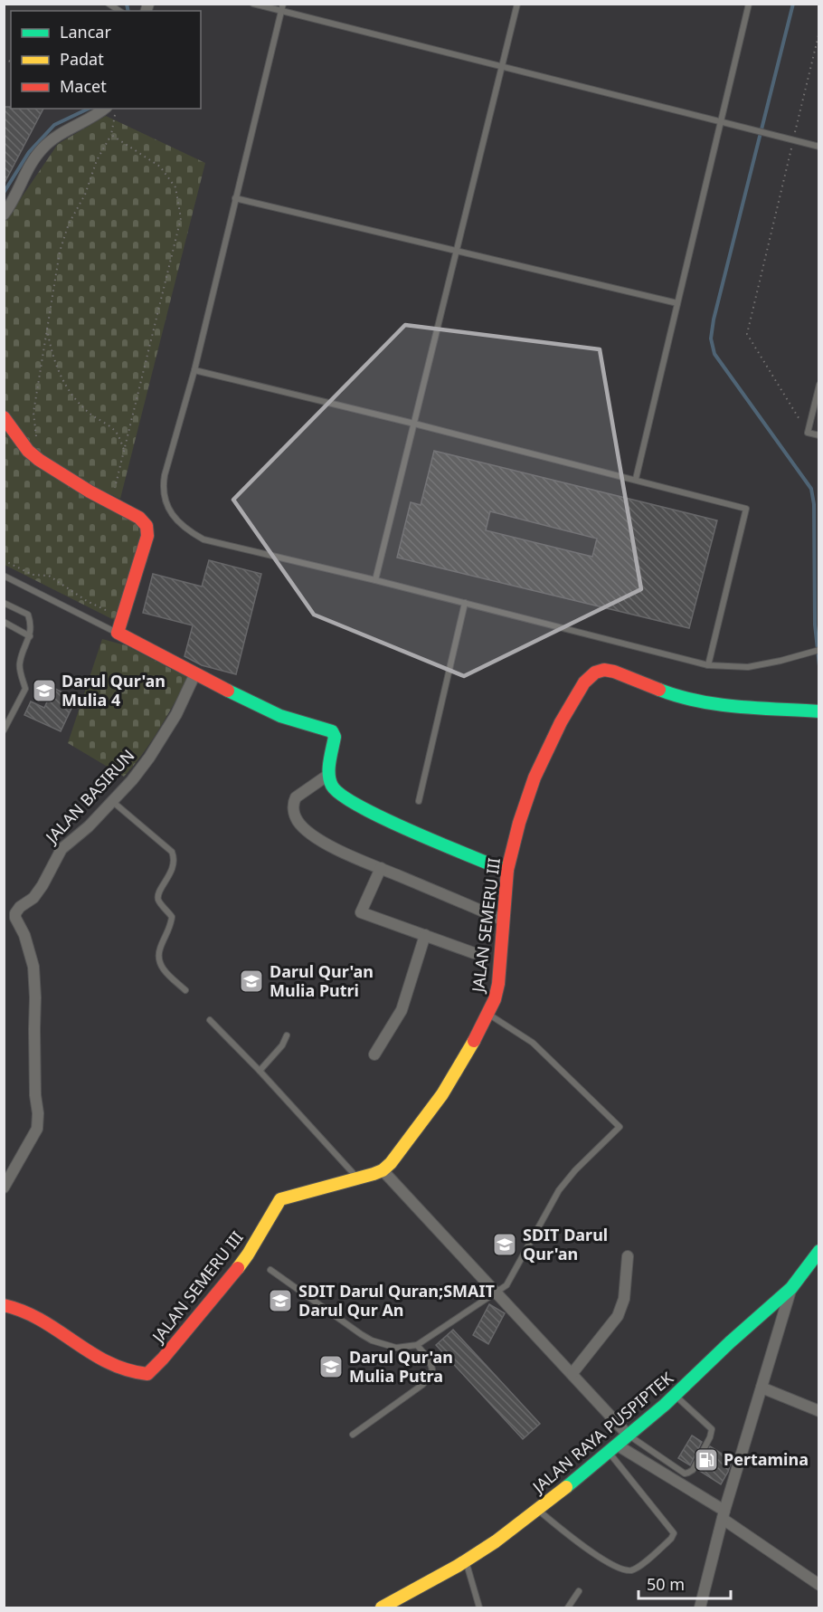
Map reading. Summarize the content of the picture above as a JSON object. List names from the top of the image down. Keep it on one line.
{"streets":{"street":["JALAN BASIRUN","JALAN SEMERU III","JALAN RAYA PUSPIPTEK"]},"places":{"school or university":["Darul Qur'an Mulia 4","Darul Qur'an Mulia Putri","SDIT Darul Qur'an","SDIT Darul Quran;SMAIT Darul Qur An","Darul Qur'an Mulia Putra"],"fuel station":["Pertamina"]},"legend":["Lancar","Padat","Macet"],"scale_bar":"50 m"}
